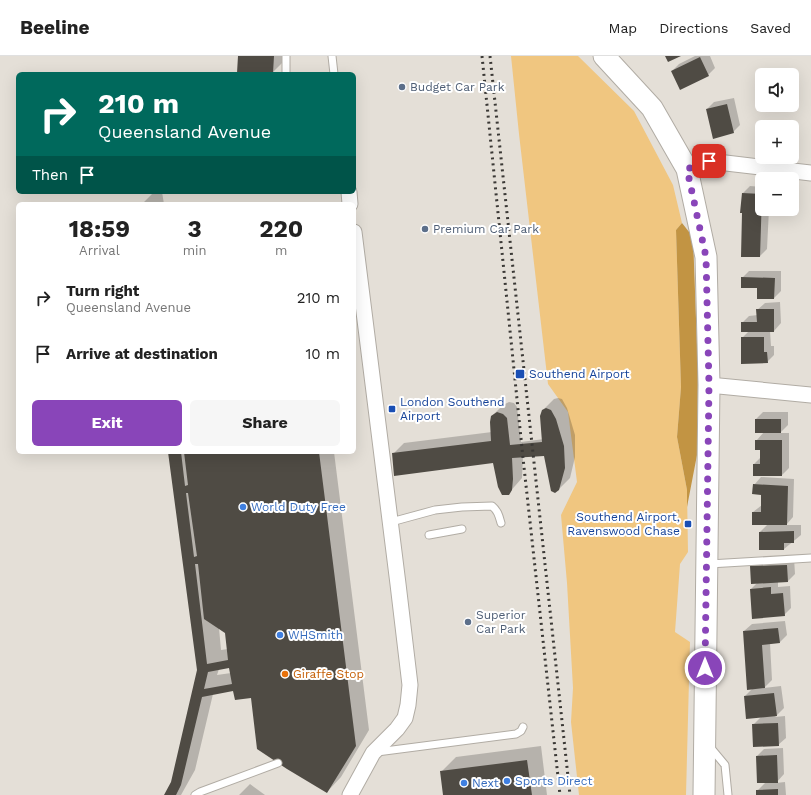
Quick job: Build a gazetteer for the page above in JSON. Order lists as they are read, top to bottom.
{
  "places": {
    "other": [
      "Budget Car Park",
      "Premium Car Park",
      "World Duty Free",
      "Superior Car Park",
      "WHSmith",
      "Giraffe Stop",
      "Sports Direct",
      "Next"
    ],
    "transit": ["Southend Airport", "London Southend Airport", "Southend Airport, Ravenswood Chase"]
  },
  "page": {
    "header": "Beeline",
    "nav": ["Map", "Directions", "Saved"],
    "map_buttons": ["+", "−"],
    "turn": ["210 m", "Queensland Avenue"],
    "then": "Then",
    "eta": [
      "18:59",
      "Arrival",
      "3",
      "min",
      "220",
      "m"
    ],
    "list": [
      {
        "name": "Turn right",
        "note": "Queensland Avenue",
        "value": "210 m"
      },
      {
        "name": "Arrive at destination",
        "value": "10 m"
      }
    ],
    "buttons": ["Exit", "Share"]
  }
}
